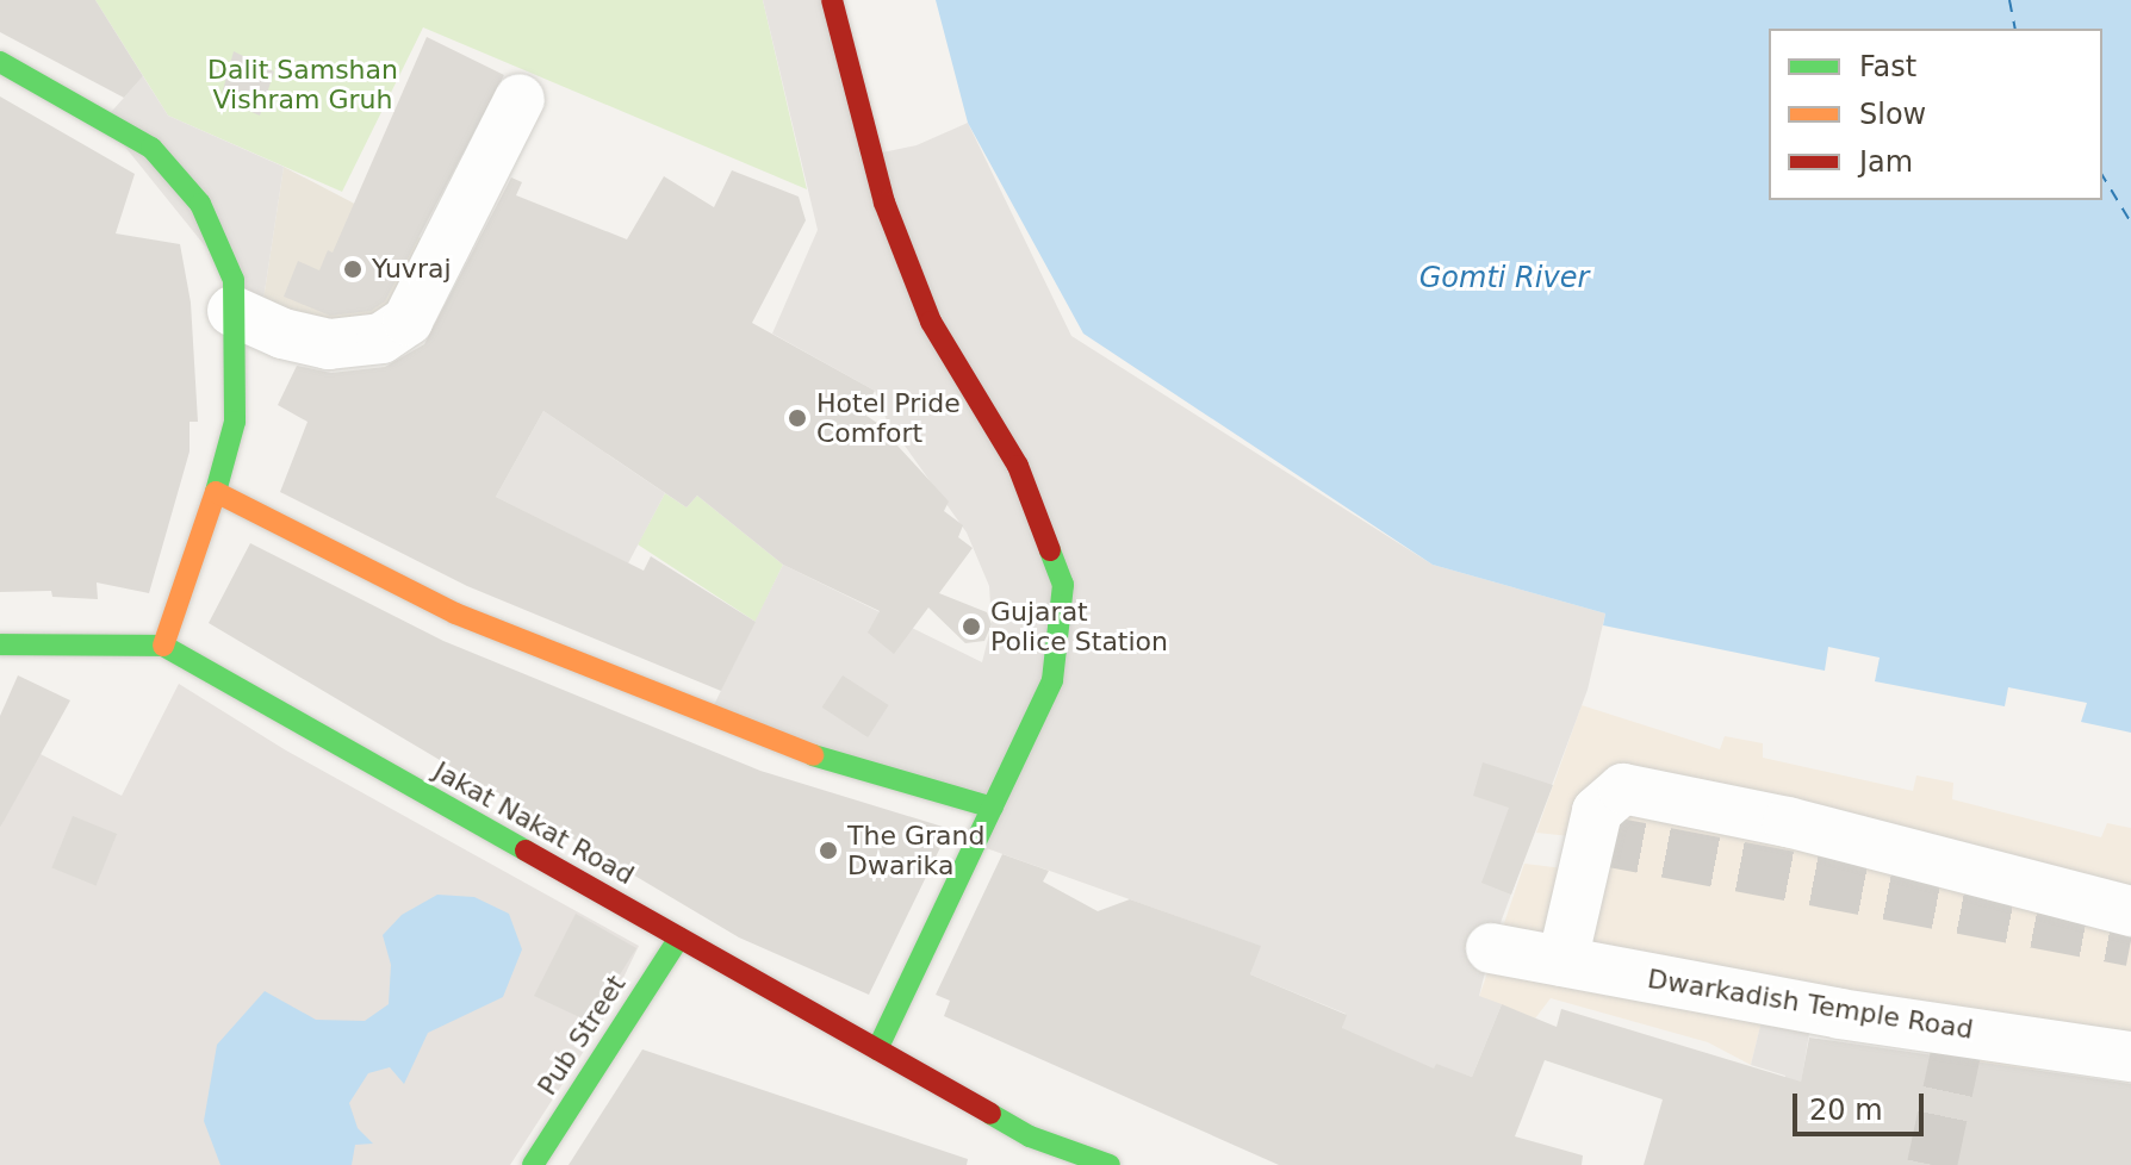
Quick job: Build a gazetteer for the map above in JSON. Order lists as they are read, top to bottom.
{
  "streets": {
    "main road": ["Jakat Nakat Road", "Pub Street"],
    "street": ["Dwarkadish Temple Road"]
  },
  "crossings": [
    ["Jakat Nakat Road", "Pub Street"]
  ],
  "water": ["Gomti River"],
  "parks": ["Dalit Samshan Vishram Gruh"],
  "places": [
    "Yuvraj",
    "Hotel Pride Comfort",
    "Gujarat Police Station",
    "The Grand Dwarika"
  ],
  "legend": ["Fast", "Slow", "Jam"],
  "scale_bar": "20 m"
}
